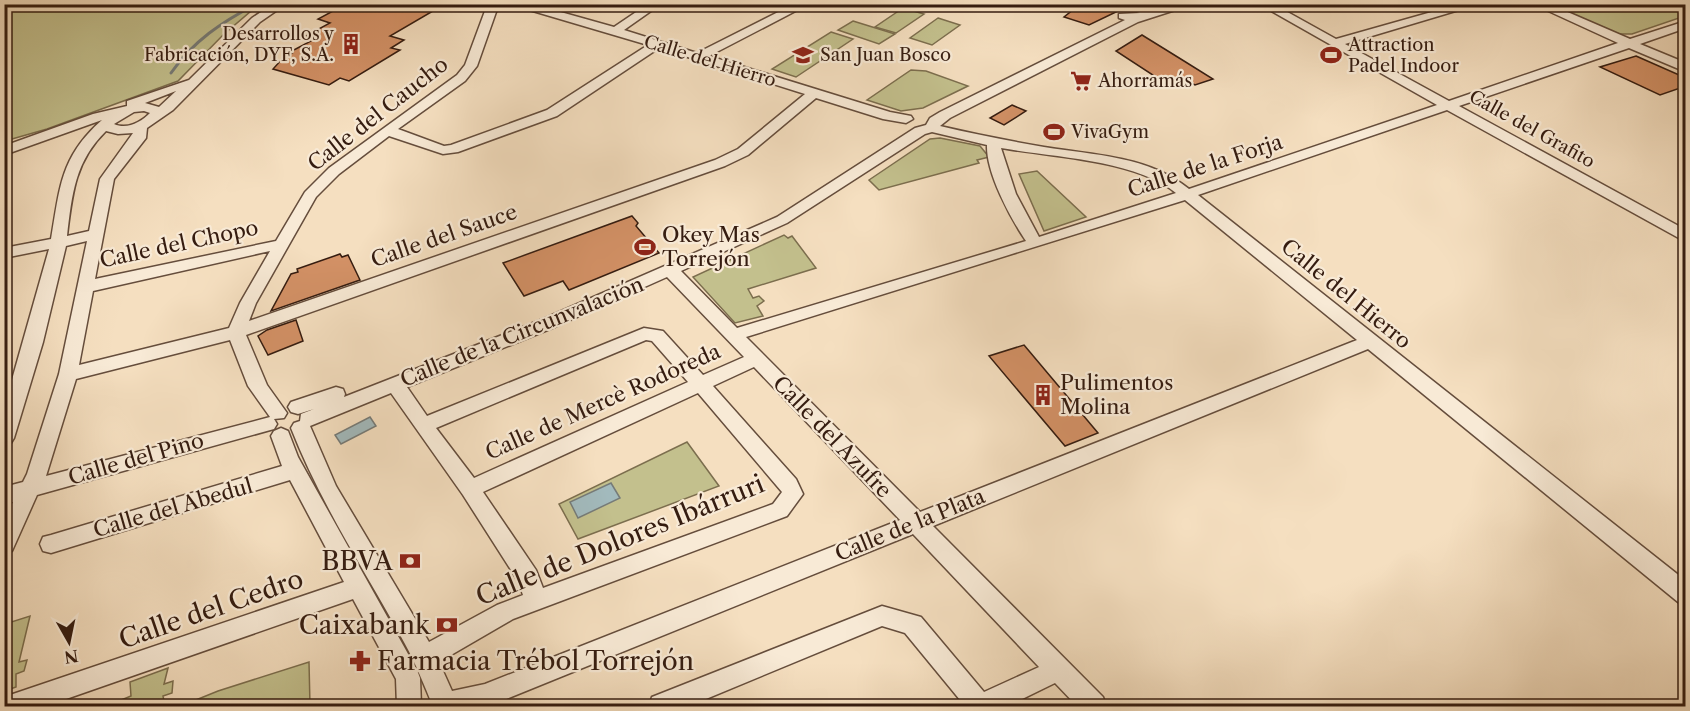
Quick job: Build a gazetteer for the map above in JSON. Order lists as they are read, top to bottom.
{
  "streets": {
    "street": [
      "Calle del Hierro",
      "Calle del Caucho",
      "Calle del Grafito",
      "Calle de la Forja",
      "Calle del Sauce",
      "Calle del Chopo",
      "Calle de la Circunvalación",
      "Calle de Mercè Rodoreda",
      "Calle del Azufre",
      "Calle del Pino",
      "Calle del Abedul",
      "Calle de la Plata",
      "Calle de Dolores Ibárruri",
      "Calle del Cedro"
    ]
  },
  "crossings": [
    ["Calle del Hierro", "Calle de la Forja"],
    ["Calle del Hierro", "Calle del Sauce"],
    ["Calle del Hierro", "Calle de la Circunvalación"],
    ["Calle del Hierro", "Calle de la Plata"],
    ["Calle del Caucho", "Calle del Sauce"],
    ["Calle del Caucho", "Calle del Chopo"],
    ["Calle del Grafito", "Calle de la Forja"],
    ["Calle de la Forja", "Calle del Azufre"],
    ["Calle de la Circunvalación", "Calle del Azufre"],
    ["Calle de la Circunvalación", "Calle del Pino"],
    ["Calle de Mercè Rodoreda", "Calle del Azufre"],
    ["Calle de Mercè Rodoreda", "Calle de Dolores Ibárruri"],
    ["Calle del Azufre", "Calle de la Plata"]
  ],
  "places": {
    "building": ["Desarrollos y Fabricación, DYF, S.A.", "Pulimentos Molina"],
    "school or university": ["San Juan Bosco"],
    "sports": ["Attraction Padel Indoor", "VivaGym", "Okey Mas Torrejón"],
    "supermarket": ["Ahorramás"],
    "bank": ["BBVA", "Caixabank"],
    "pharmacy": ["Farmacia Trébol Torrejón"]
  },
  "north": "bottom"
}
